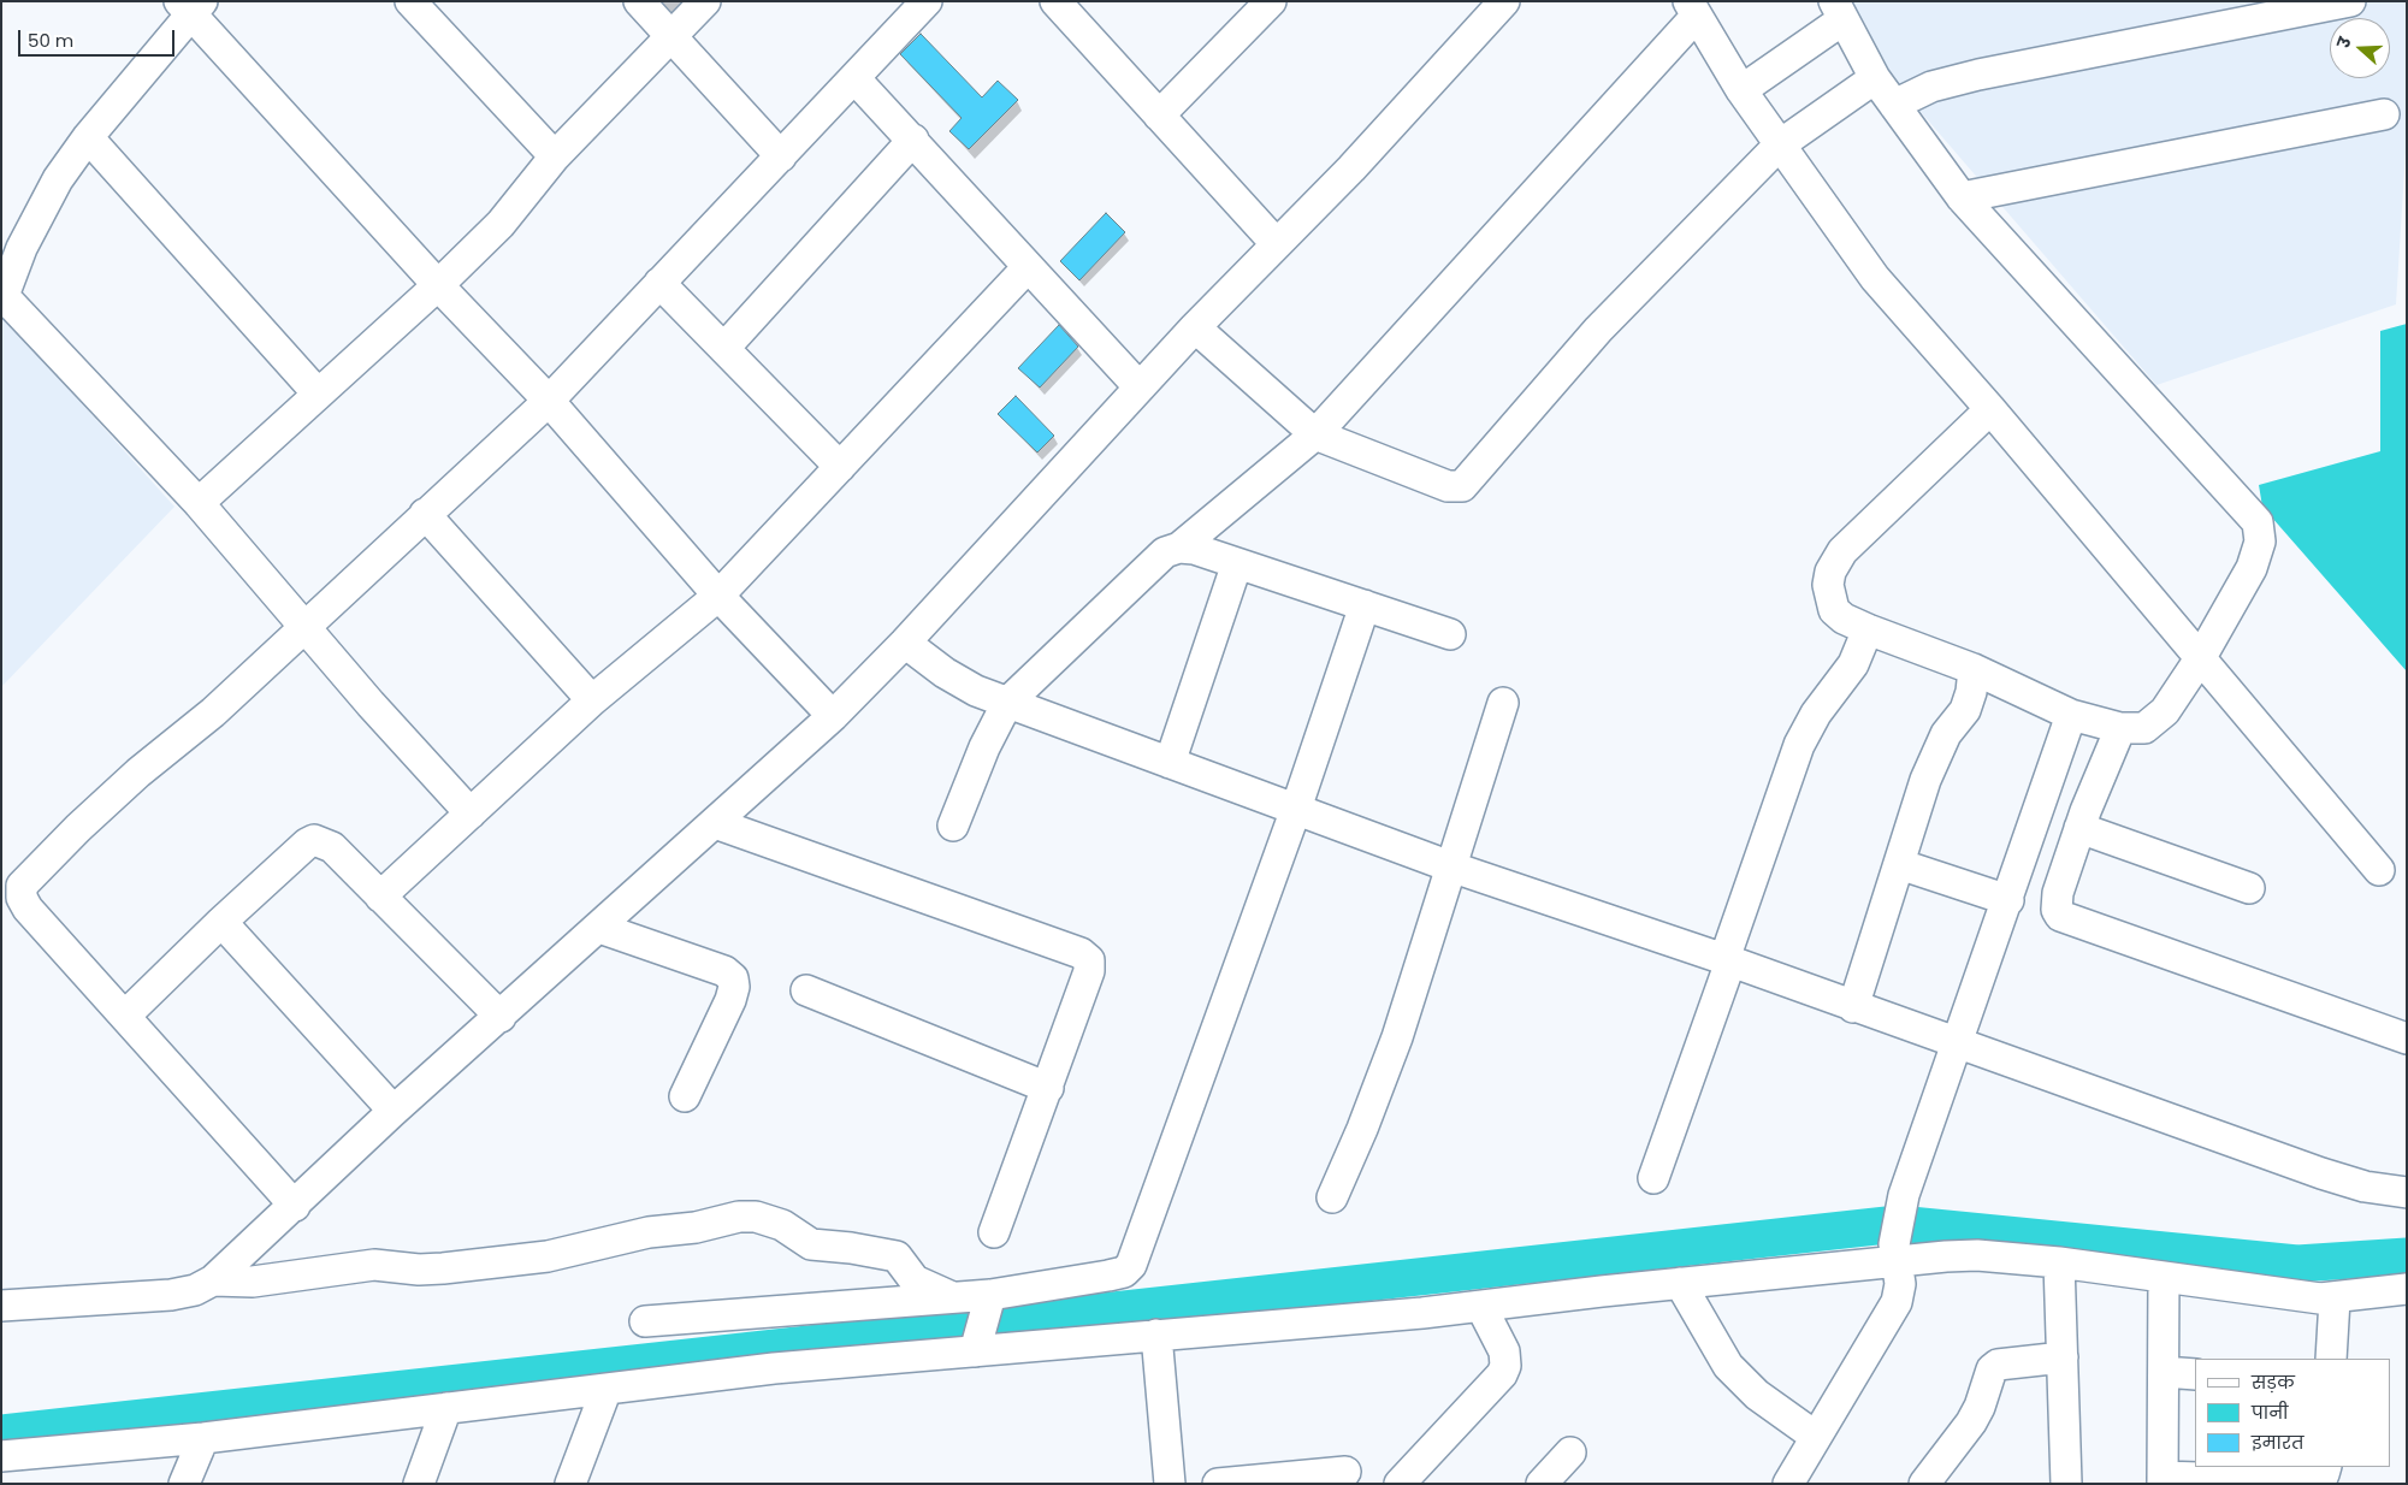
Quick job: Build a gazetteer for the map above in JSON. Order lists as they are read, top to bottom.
{
  "legend": ["सड़क", "पानी", "इमारत"],
  "scale_bar": "50 m",
  "north": "left"
}
